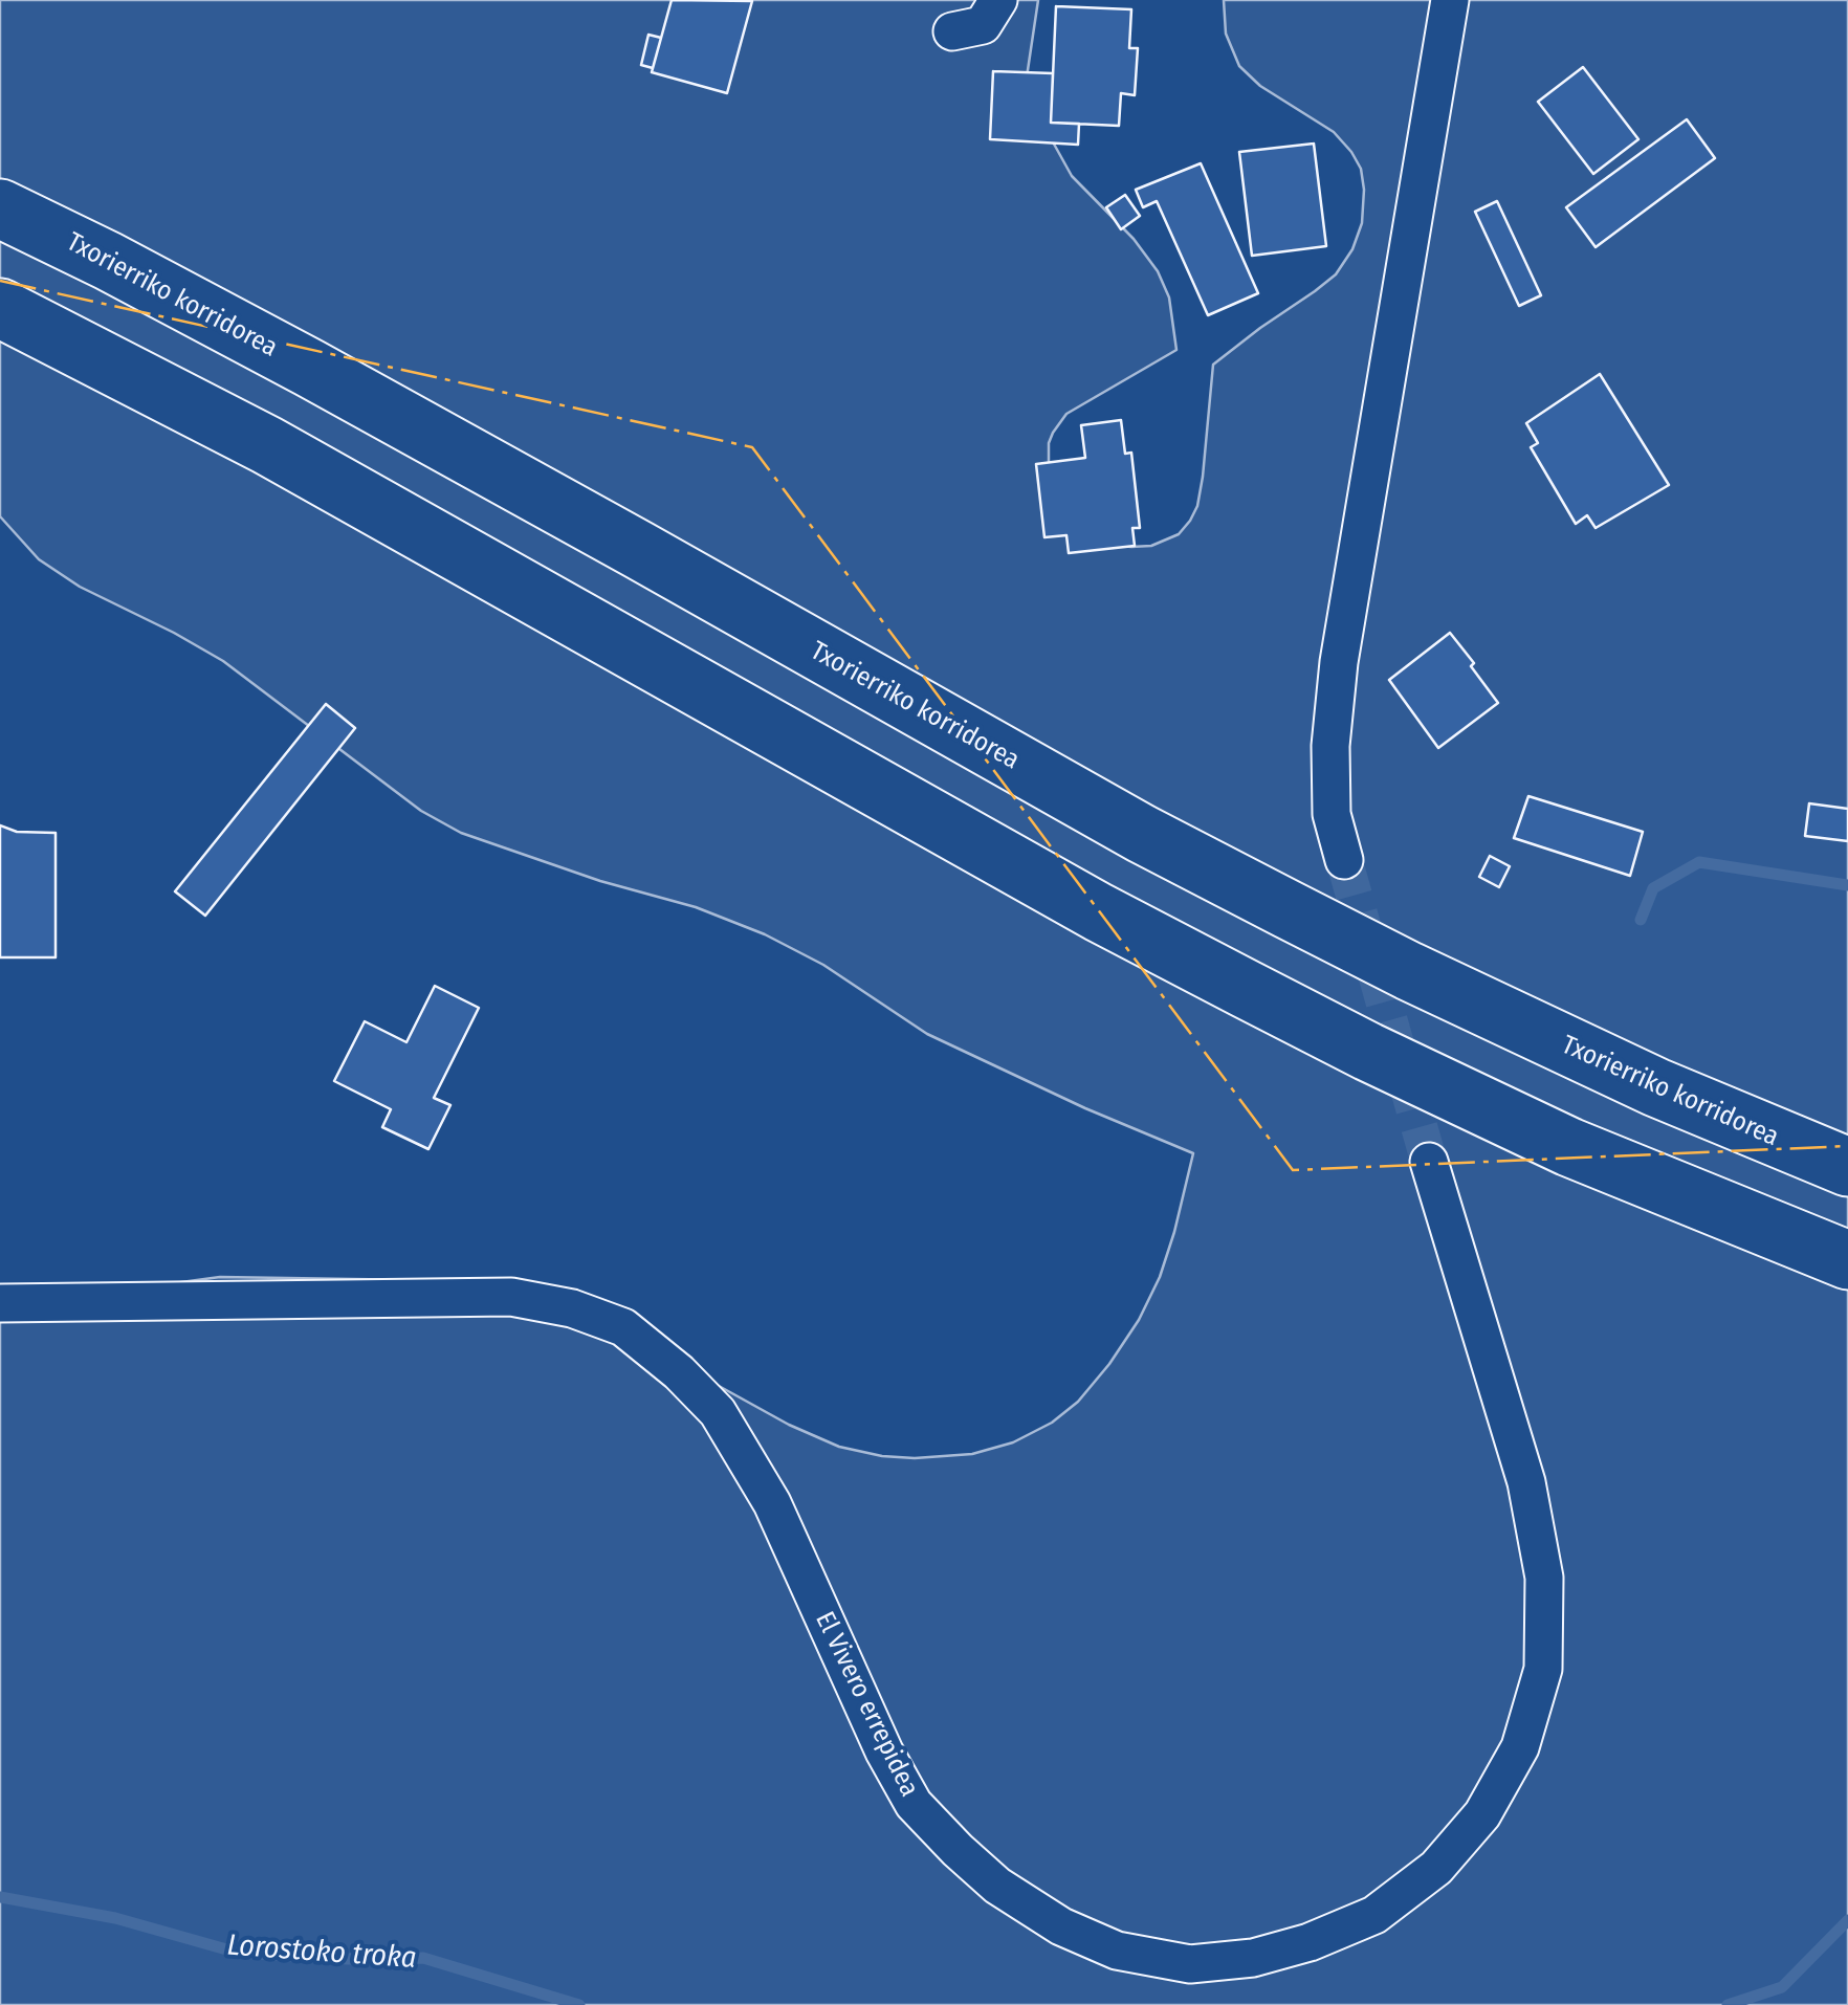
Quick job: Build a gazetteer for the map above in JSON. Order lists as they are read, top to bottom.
{
  "streets": {
    "highway": ["Txorierriko korridorea"],
    "street": ["El Vivero errepidea"]
  },
  "water": ["Lorostoko troka"]
}
